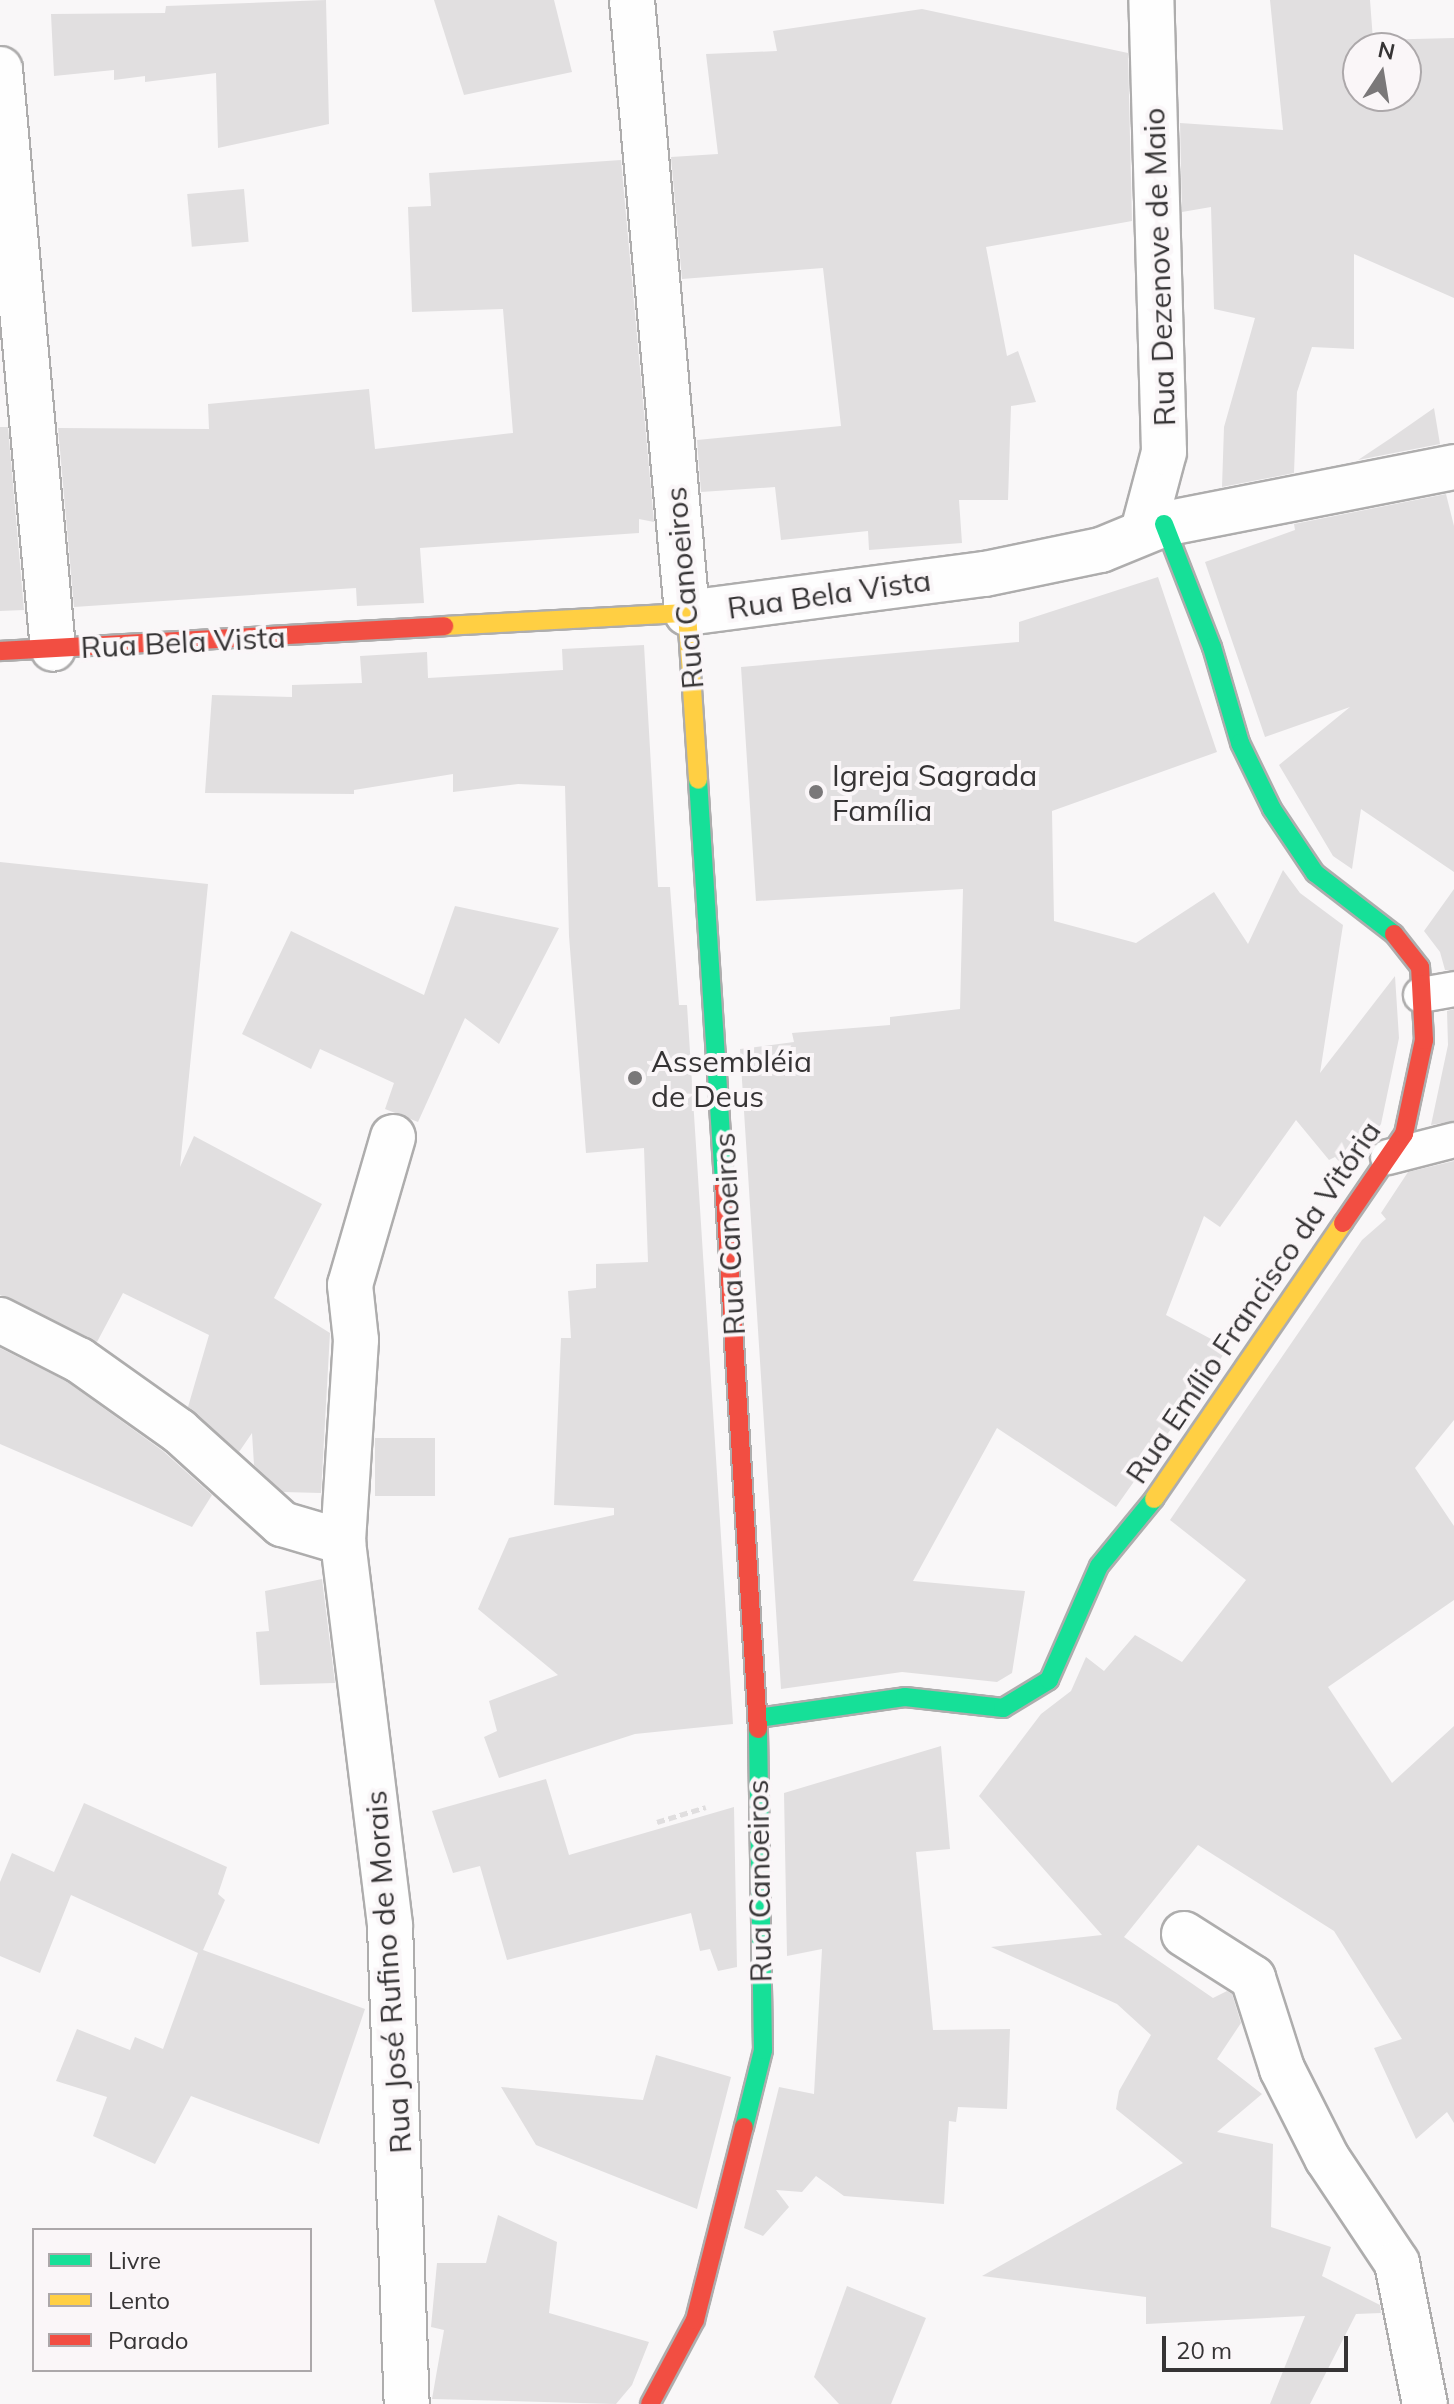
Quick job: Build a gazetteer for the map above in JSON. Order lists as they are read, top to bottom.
{
  "streets": {
    "street": [
      "Rua Dezenove de Maio",
      "Rua Canoeiros",
      "Rua Bela Vista",
      "Rua Emílio Francisco da Vitória",
      "Rua José Rufino de Morais"
    ]
  },
  "crossings": [
    ["Rua Dezenove de Maio", "Rua Bela Vista"],
    ["Rua Dezenove de Maio", "Rua Emílio Francisco da Vitória"],
    ["Rua Canoeiros", "Rua Bela Vista"],
    ["Rua Canoeiros", "Rua Emílio Francisco da Vitória"],
    ["Rua Bela Vista", "Rua Emílio Francisco da Vitória"]
  ],
  "places": ["Igreja Sagrada Família", "Assembléia de Deus"],
  "legend": ["Livre", "Lento", "Parado"],
  "scale_bar": "20 m",
  "north": "top"
}
